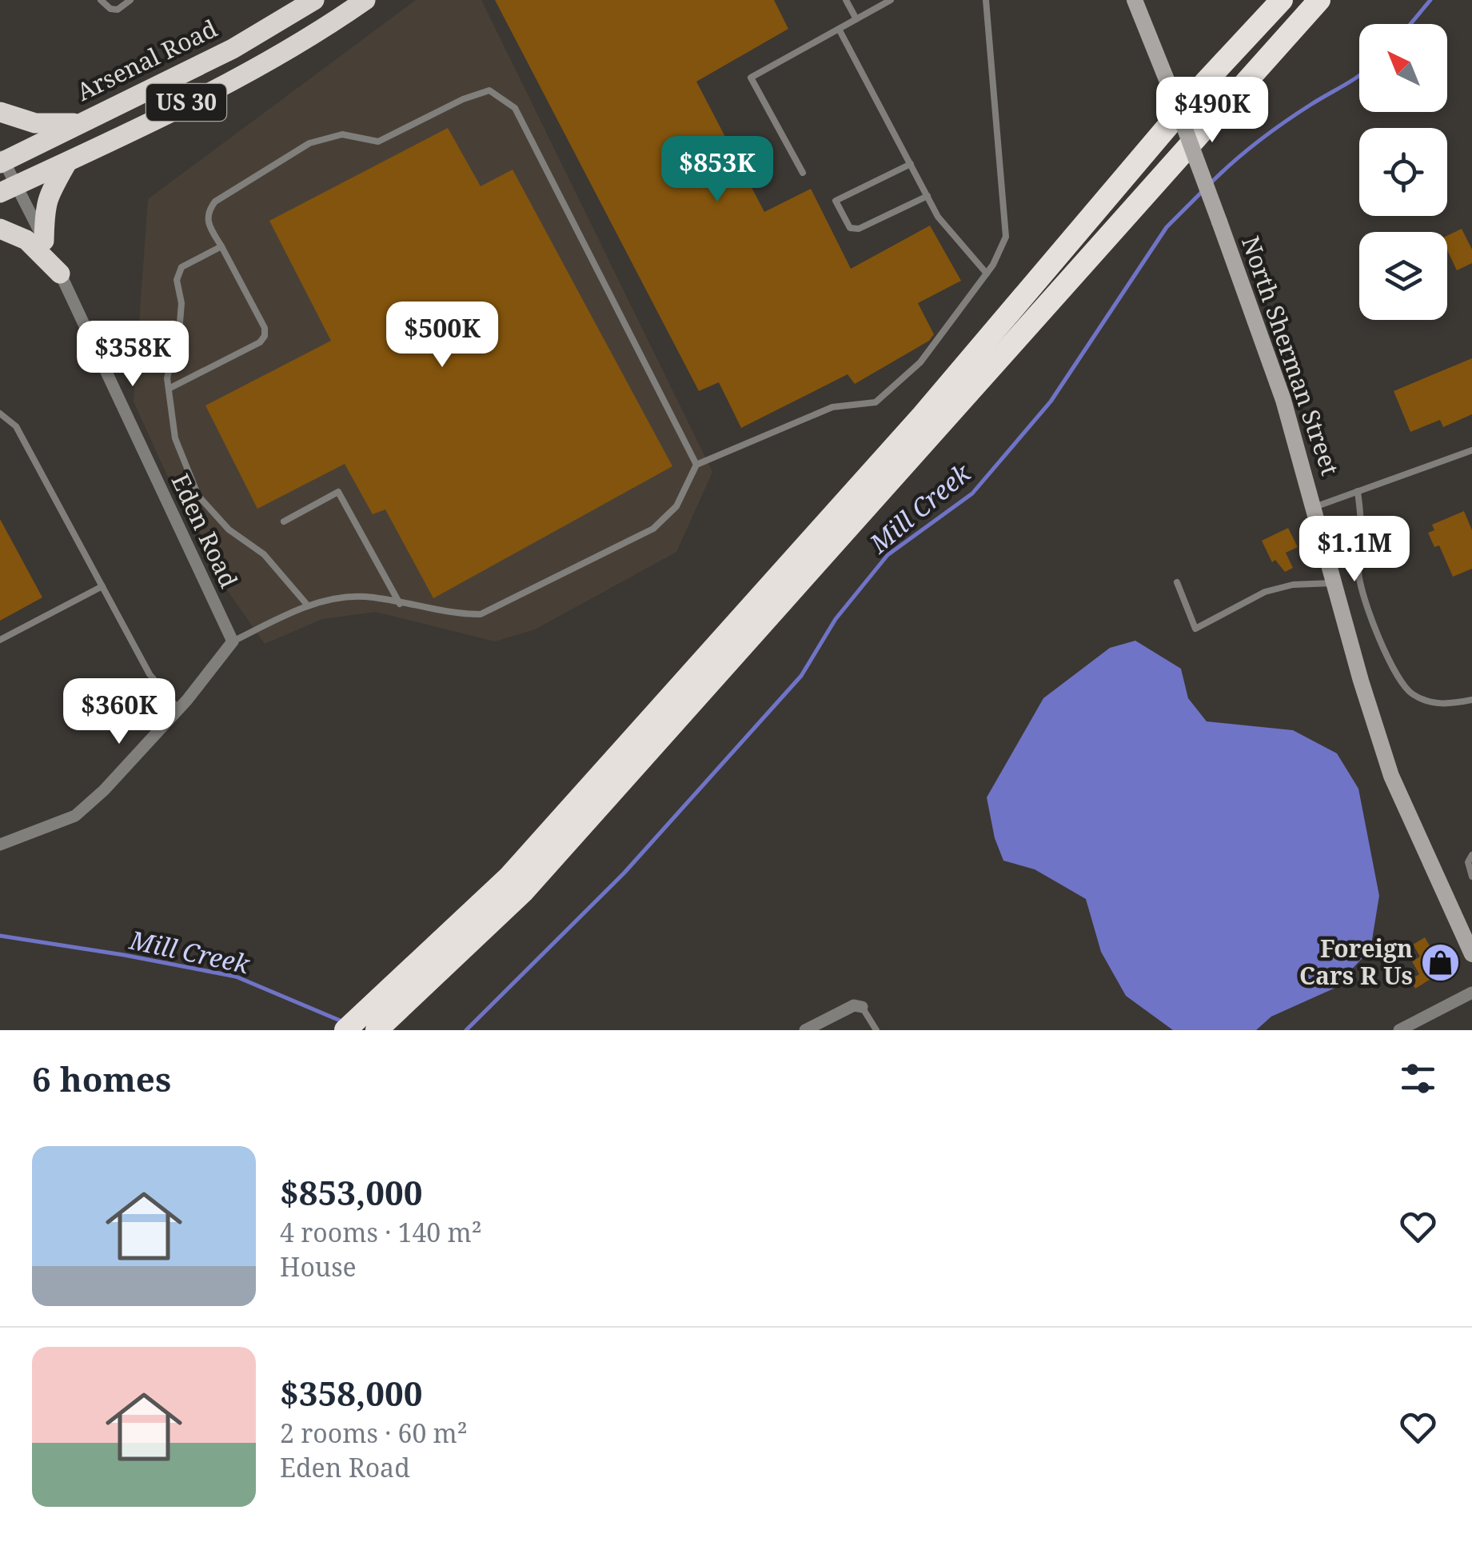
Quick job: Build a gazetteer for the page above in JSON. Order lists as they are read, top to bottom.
{
  "streets": {
    "highway": ["Arsenal Road", "US 30"],
    "main road": ["North Sherman Street"],
    "street": ["Eden Road"]
  },
  "crossings": [
    ["Arsenal Road", "Eden Road"],
    ["US 30", "Eden Road"]
  ],
  "water": ["Mill Creek"],
  "places": {
    "shop": ["Foreign Cars R Us"]
  },
  "north": "top left",
  "page": {
    "price": [
      "$490K",
      "$853K",
      "$500K",
      "$358K",
      "$1.1M",
      "$360K"
    ],
    "heading": "6 homes",
    "list": [
      {
        "name": "$853,000",
        "note": "4 rooms · 140 m² · House"
      },
      {
        "name": "$358,000",
        "note": "2 rooms · 60 m² · Eden Road"
      }
    ]
  }
}
